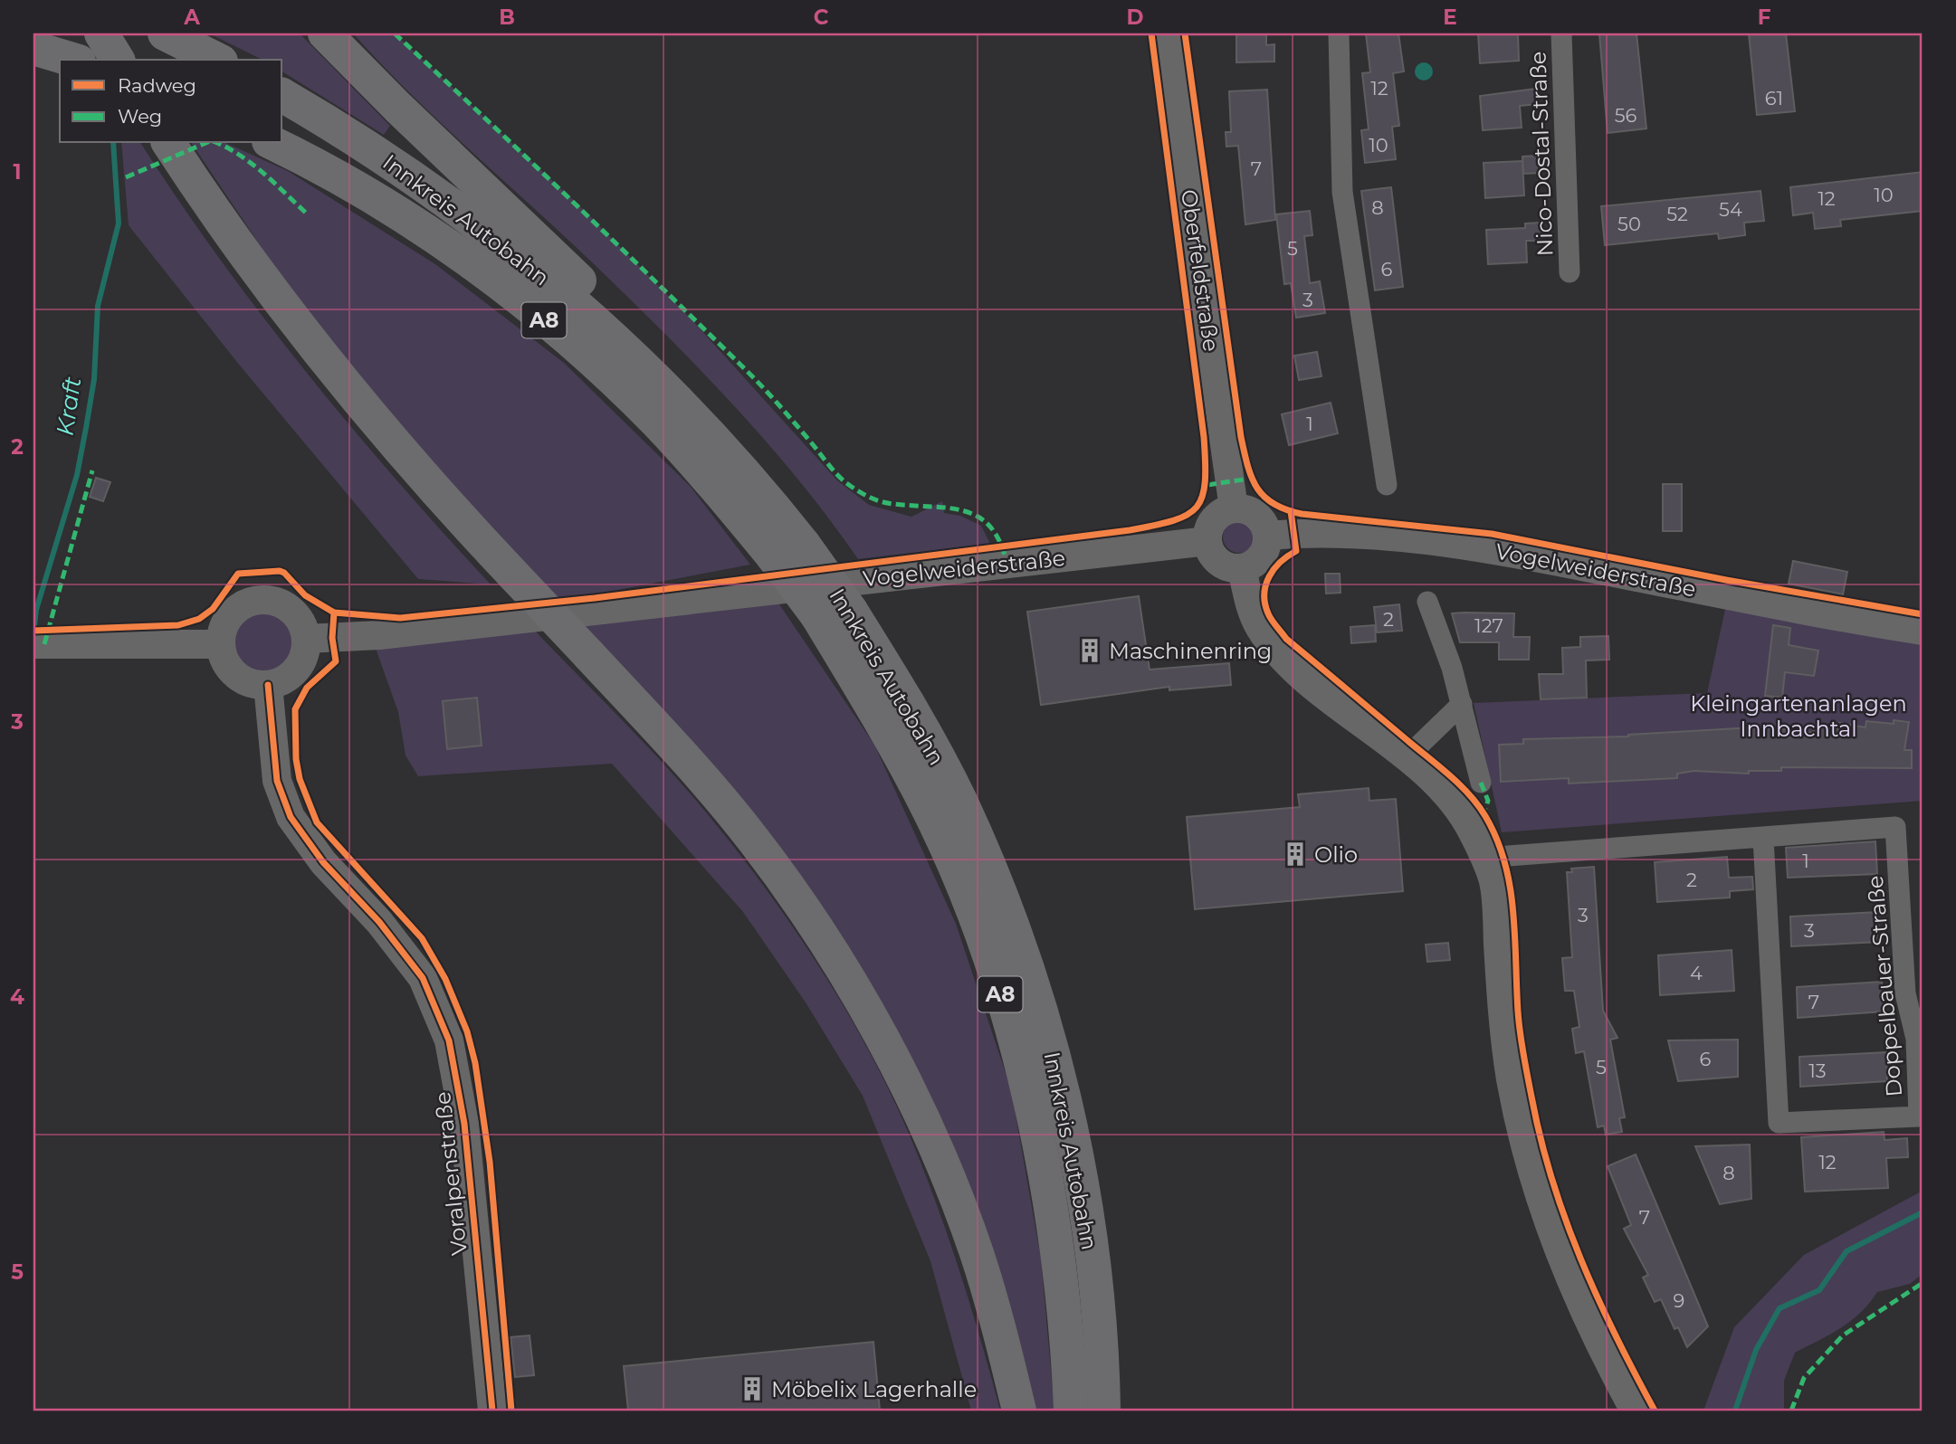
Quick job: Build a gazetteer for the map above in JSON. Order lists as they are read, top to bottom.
{
  "streets": {
    "highway": ["Innkreis Autobahn", "A8"],
    "main road": ["Oberfeldstraße", "Vogelweiderstraße", "Voralpenstraße"],
    "street": ["Nico-Dostal-Straße", "Doppelbauer-Straße"]
  },
  "crossings": [
    ["Oberfeldstraße", "Vogelweiderstraße"],
    ["Vogelweiderstraße", "Voralpenstraße"]
  ],
  "water": ["Kraft"],
  "parks": ["Kleingartenanlagen Innbachtal"],
  "places": {
    "building": ["Maschinenring", "Olio", "Möbelix Lagerhalle"]
  },
  "house_numbers": [
    "12",
    "61",
    "56",
    "10",
    "7",
    "10",
    "12",
    "8",
    "54",
    "52",
    "50",
    "5",
    "6",
    "3",
    "1",
    "2",
    "127",
    "1",
    "2",
    "3",
    "3",
    "4",
    "7",
    "6",
    "5",
    "13",
    "12",
    "8",
    "7",
    "9"
  ],
  "legend": ["Radweg", "Weg"],
  "grid": {
    "columns": [
      "A",
      "B",
      "C",
      "D",
      "E",
      "F"
    ],
    "rows": [
      "1",
      "2",
      "3",
      "4",
      "5"
    ]
  }
}
